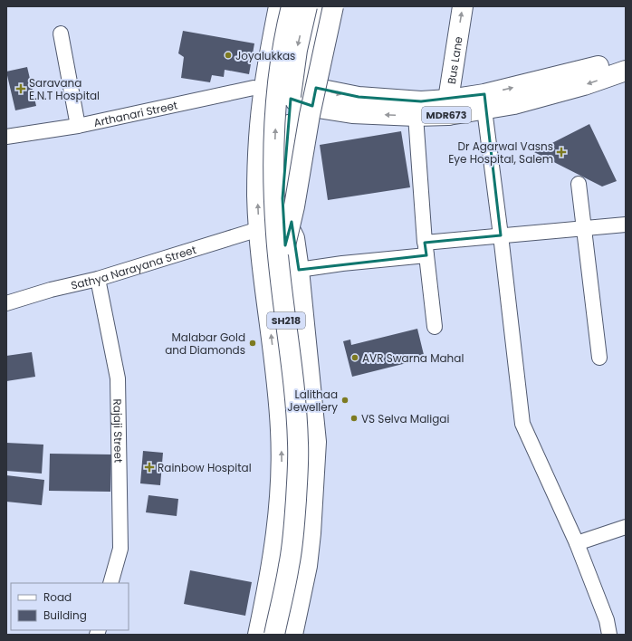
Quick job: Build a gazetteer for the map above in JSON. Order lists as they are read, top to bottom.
{
  "streets": {
    "main road": ["Bus Lane", "MDR673", "SH218"],
    "street": ["Arthanari Street", "Sathya Narayana Street", "Rajaji Street"]
  },
  "crossings": [
    ["Bus Lane", "MDR673"],
    ["Arthanari Street", "MDR673"],
    ["Sathya Narayana Street", "Rajaji Street"]
  ],
  "places": {
    "other": [
      "Joyalukkas",
      "Malabar Gold and Diamonds",
      "AVR Swarna Mahal",
      "Lalithaa Jewellery",
      "VS Selva Maligai"
    ],
    "health": ["Saravana E.N.T Hospital", "Dr Agarwal Vasns Eye Hospital, Salem", "Rainbow Hospital"]
  },
  "legend": ["Road", "Building"]
}
